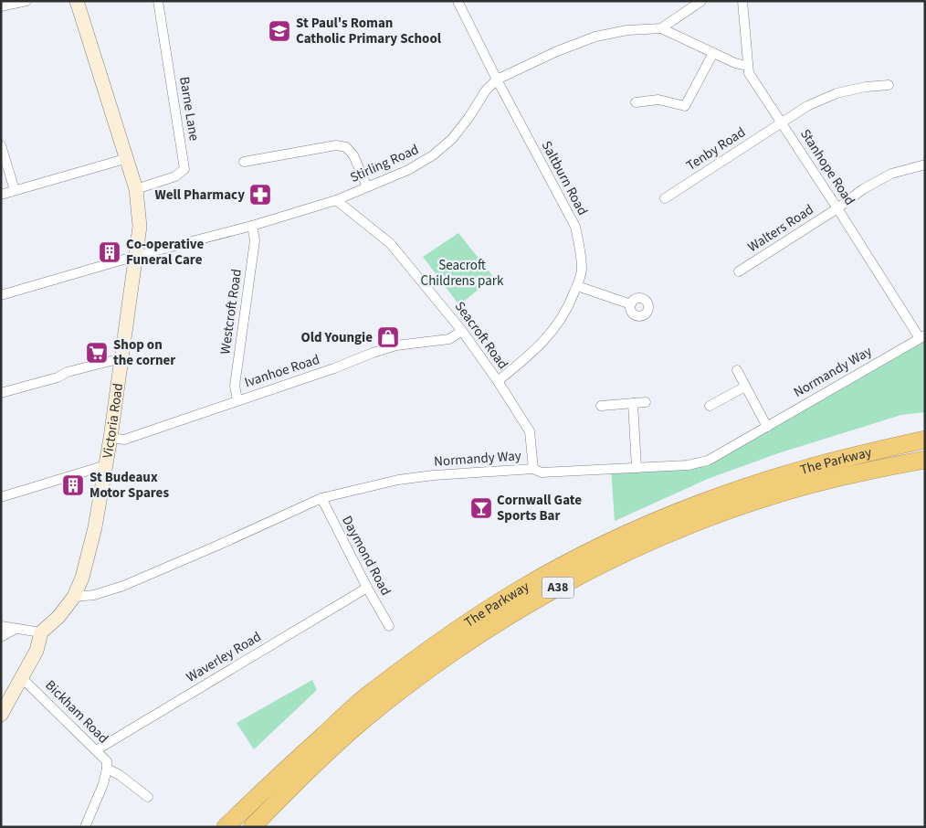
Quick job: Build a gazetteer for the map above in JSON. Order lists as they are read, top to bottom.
{
  "streets": {
    "highway": ["The Parkway", "A38"],
    "street": [
      "Barne Lane",
      "Tenby Road",
      "Stirling Road",
      "Stanhope Road",
      "Saltburn Road",
      "Walters Road",
      "Westcroft Road",
      "Seacroft Road",
      "Ivanhoe Road",
      "Normandy Way",
      "Victoria Road",
      "Daymond Road",
      "Waverley Road",
      "Bickham Road"
    ]
  },
  "crossings": [
    ["Barne Lane", "Victoria Road"],
    ["Tenby Road", "Stanhope Road"],
    ["Stirling Road", "Stanhope Road"],
    ["Stirling Road", "Saltburn Road"],
    ["Stirling Road", "Westcroft Road"],
    ["Stirling Road", "Seacroft Road"],
    ["Stirling Road", "Victoria Road"],
    ["Stanhope Road", "Walters Road"],
    ["Stanhope Road", "Normandy Way"],
    ["Saltburn Road", "Seacroft Road"],
    ["Westcroft Road", "Ivanhoe Road"],
    ["Seacroft Road", "Ivanhoe Road"],
    ["Seacroft Road", "Normandy Way"],
    ["Ivanhoe Road", "Victoria Road"],
    ["Normandy Way", "Victoria Road"],
    ["Normandy Way", "Daymond Road"],
    ["Victoria Road", "Bickham Road"],
    ["Daymond Road", "Waverley Road"],
    ["Waverley Road", "Bickham Road"]
  ],
  "parks": ["Seacroft Childrens park"],
  "places": {
    "school or university": ["St Paul's Roman Catholic Primary School"],
    "pharmacy": ["Well Pharmacy"],
    "building": ["Co-operative Funeral Care", "St Budeaux Motor Spares"],
    "shop": ["Old Youngie"],
    "supermarket": ["Shop on the corner"],
    "bar": ["Cornwall Gate Sports Bar"]
  }
}
